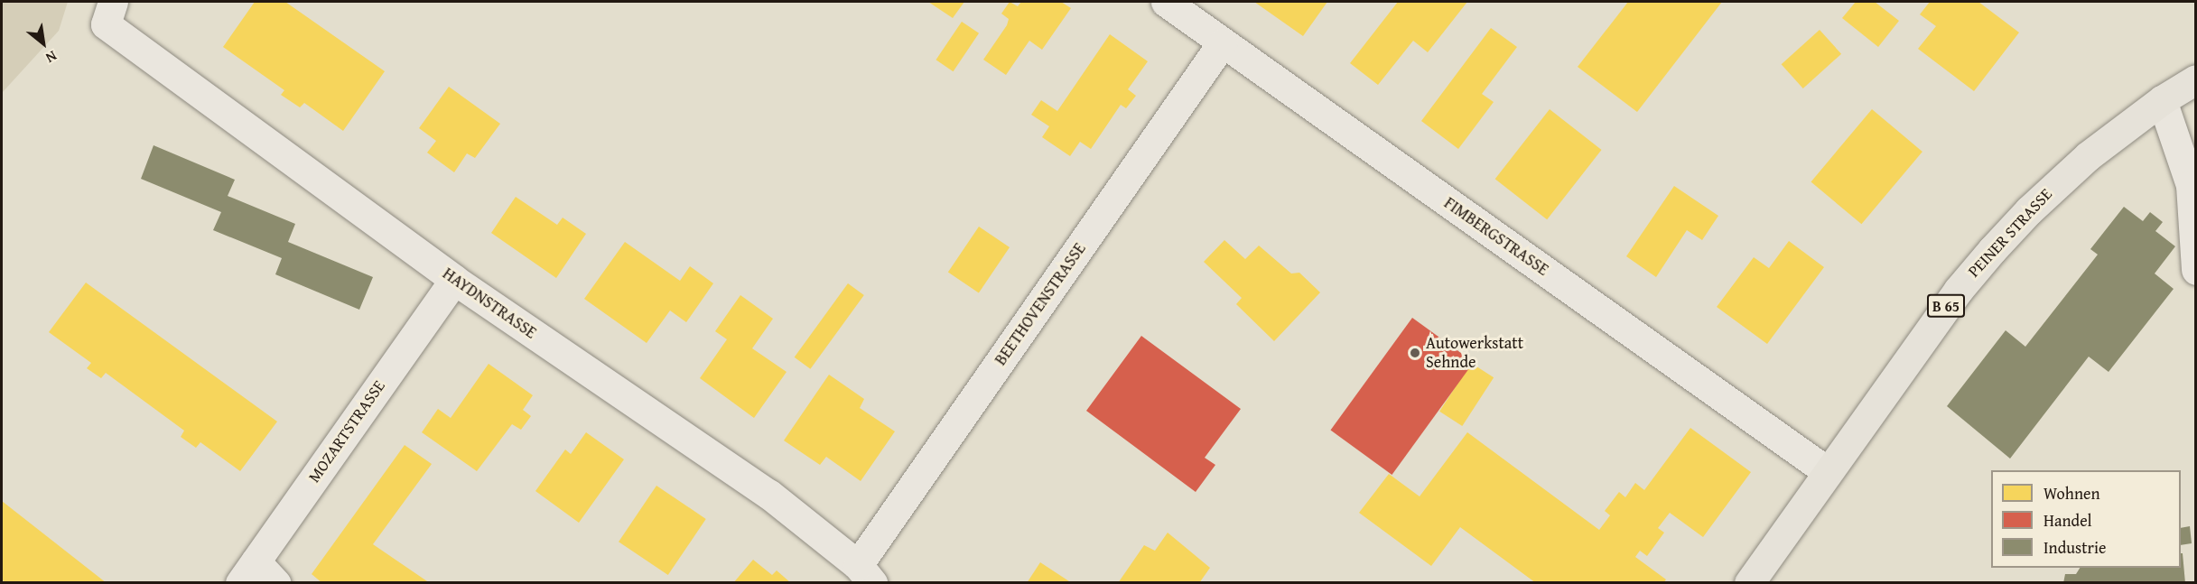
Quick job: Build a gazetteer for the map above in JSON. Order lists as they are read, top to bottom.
{
  "streets": {
    "main road": ["PEINER STRASSE", "B 65"],
    "street": [
      "FIMBERGSTRASSE",
      "HAYDNSTRASSE",
      "BEETHOVENSTRASSE",
      "MOZARTSTRASSE"
    ]
  },
  "crossings": [
    ["PEINER STRASSE", "FIMBERGSTRASSE"],
    ["FIMBERGSTRASSE", "BEETHOVENSTRASSE"],
    ["HAYDNSTRASSE", "BEETHOVENSTRASSE"],
    ["HAYDNSTRASSE", "MOZARTSTRASSE"]
  ],
  "places": ["Autowerkstatt Sehnde"],
  "legend": ["Wohnen", "Handel", "Industrie"],
  "north": "bottom right"
}
